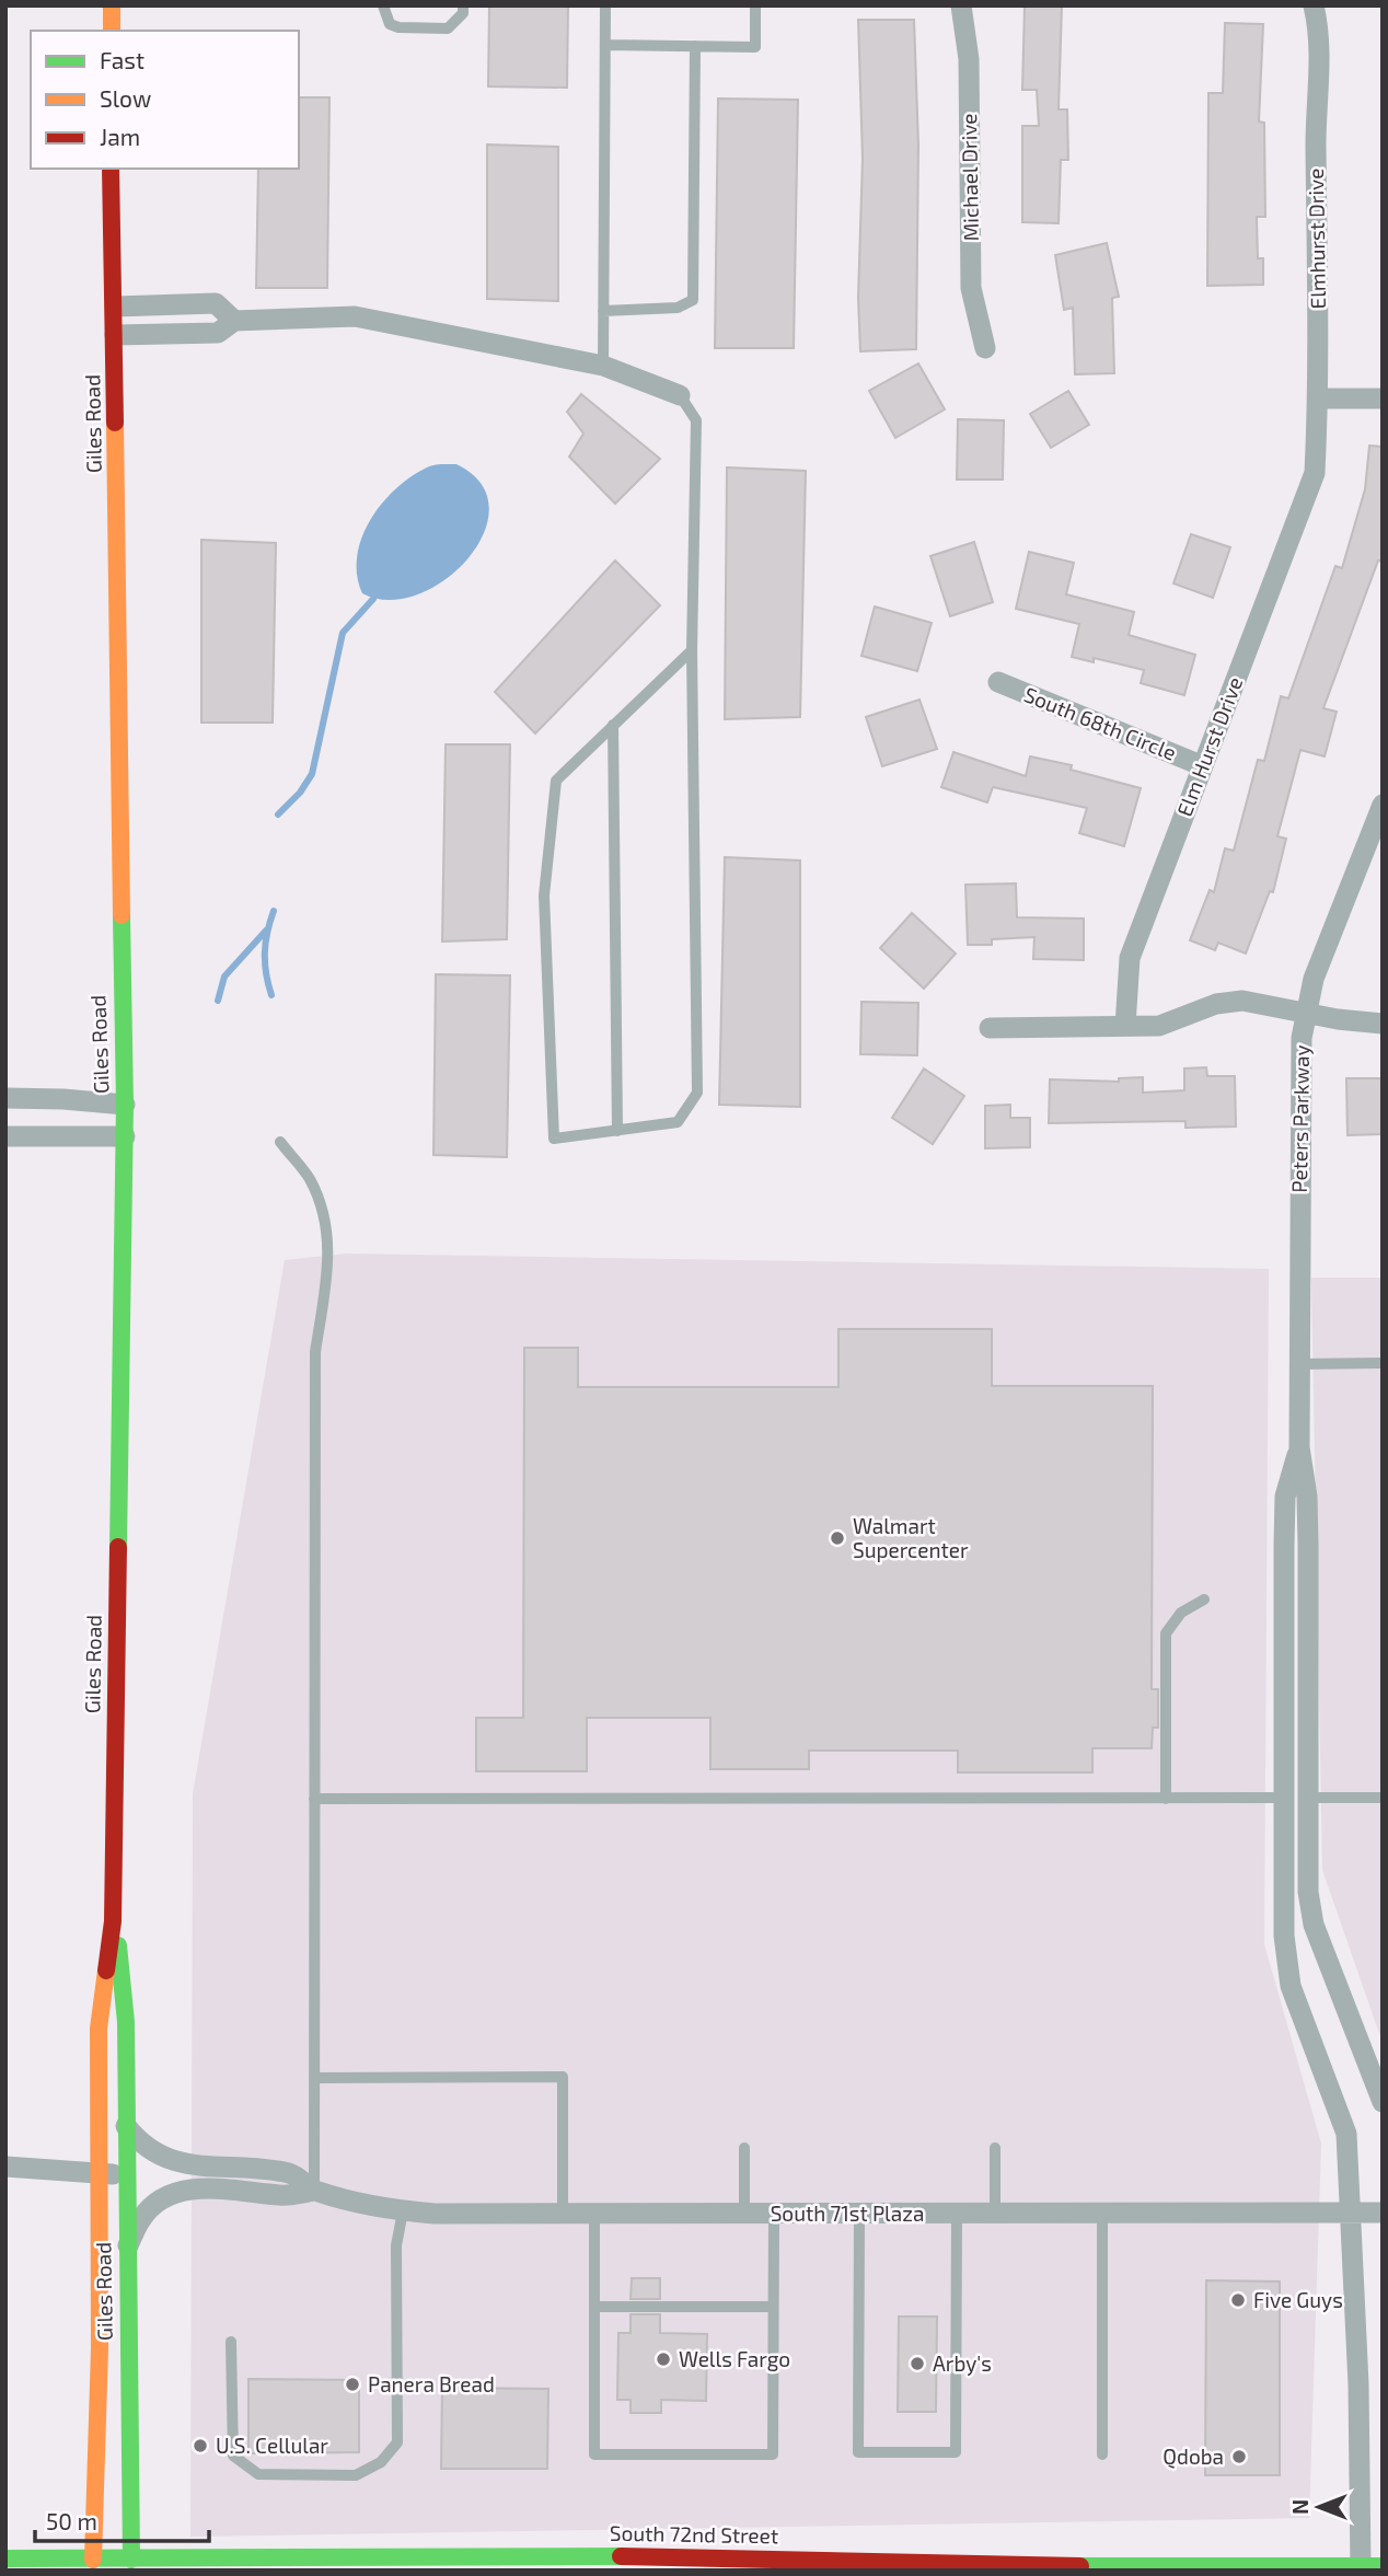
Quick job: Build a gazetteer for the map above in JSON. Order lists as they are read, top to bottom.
{
  "streets": {
    "street": [
      "Michael Drive",
      "Elmhurst Drive",
      "Giles Road",
      "South 68th Circle",
      "Elm Hurst Drive",
      "Peters Parkway",
      "South 71st Plaza",
      "South 72nd Street"
    ]
  },
  "crossings": [
    ["Elmhurst Drive", "Elm Hurst Drive"],
    ["Giles Road", "South 71st Plaza"],
    ["Giles Road", "South 72nd Street"],
    ["South 68th Circle", "Elm Hurst Drive"]
  ],
  "places": [
    "Walmart Supercenter",
    "Five Guys",
    "Wells Fargo",
    "Arby's",
    "Panera Bread",
    "U.S. Cellular",
    "Qdoba"
  ],
  "legend": ["Fast", "Slow", "Jam"],
  "scale_bar": "50 m",
  "north": "left"
}
